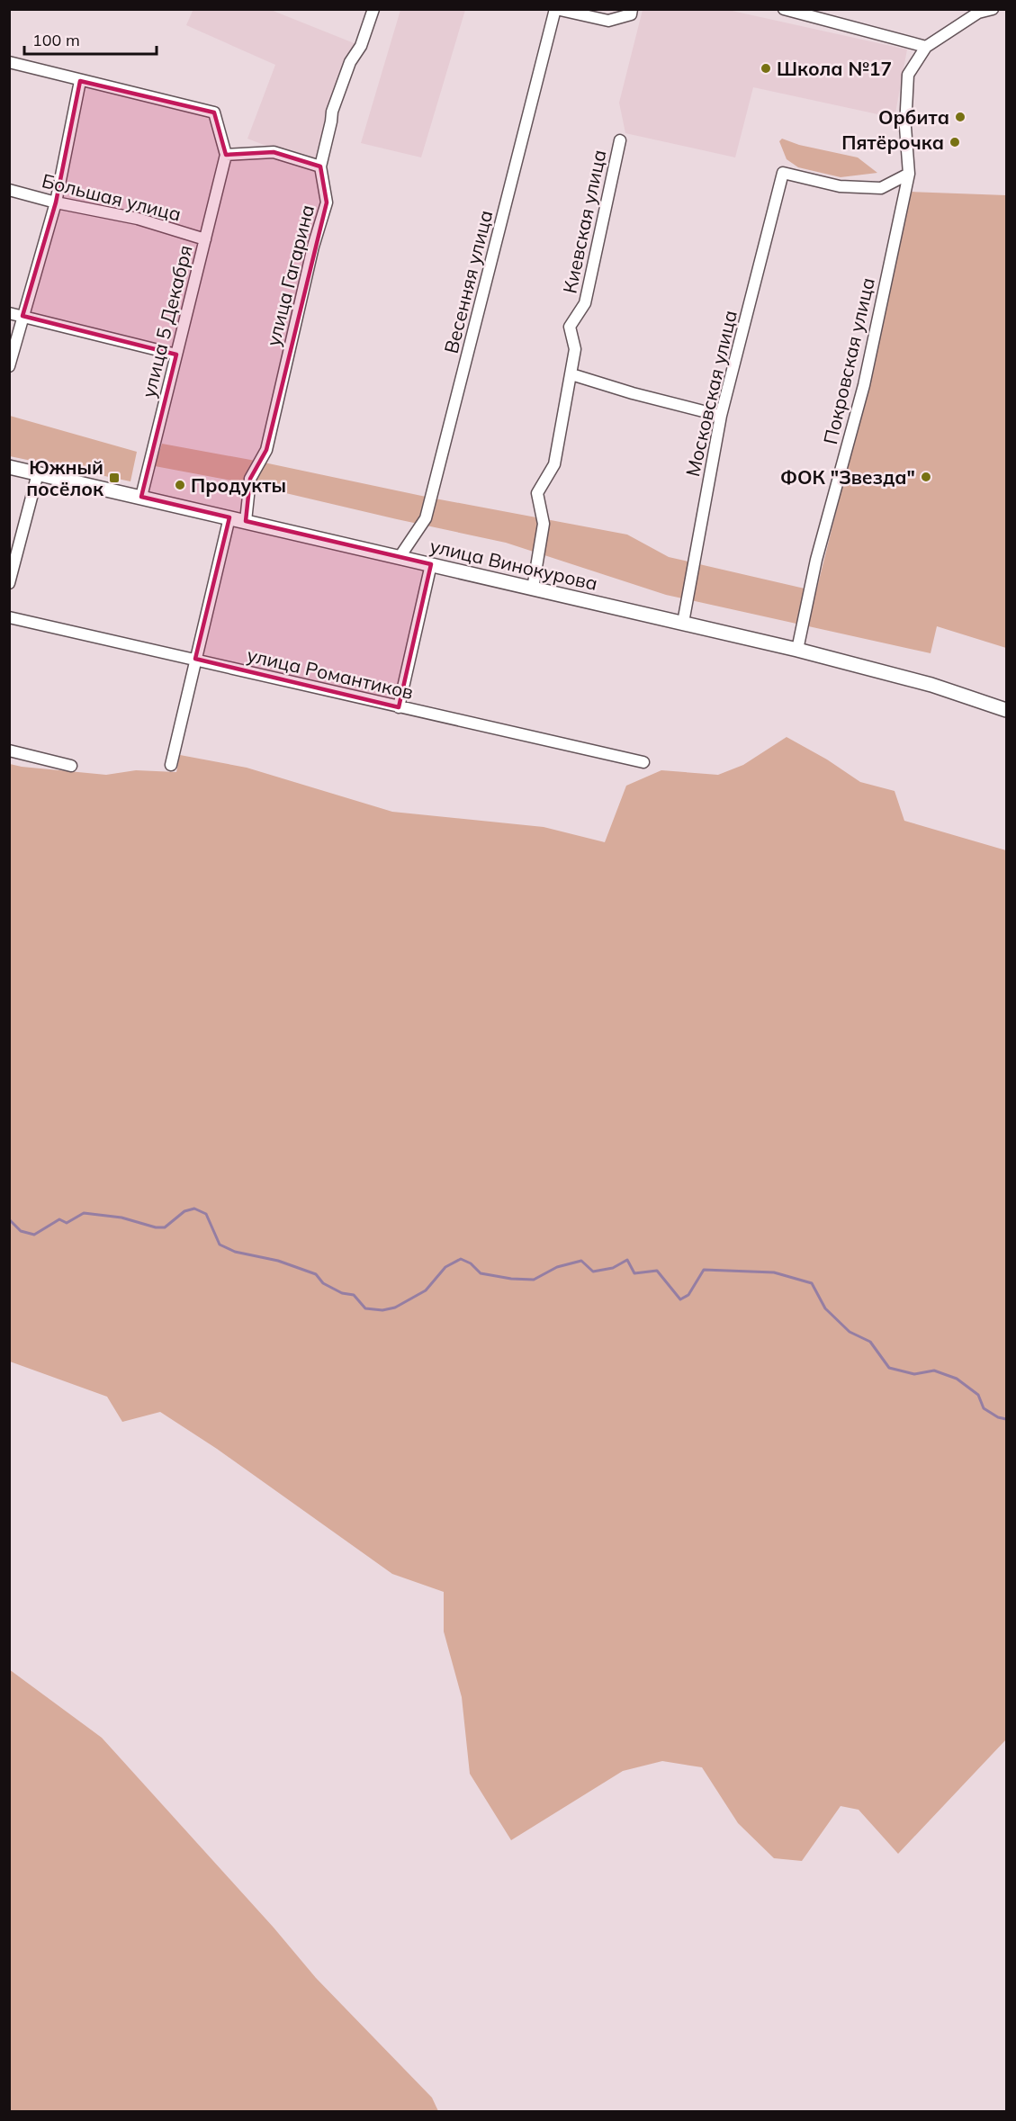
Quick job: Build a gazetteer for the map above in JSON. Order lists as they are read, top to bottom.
{
  "streets": {
    "main road": ["улица Винокурова"],
    "street": [
      "Большая улица",
      "Киевская улица",
      "улица Гагарина",
      "Весенняя улица",
      "улица 5 Декабря",
      "Покровская улица",
      "Московская улица",
      "улица Романтиков"
    ]
  },
  "crossings": [
    ["Большая улица", "улица 5 Декабря"],
    ["Киевская улица", "улица Винокурова"],
    ["улица Гагарина", "улица Винокурова"],
    ["Весенняя улица", "улица Винокурова"],
    ["улица 5 Декабря", "улица Винокурова"],
    ["Покровская улица", "Московская улица"],
    ["Покровская улица", "улица Винокурова"],
    ["Московская улица", "улица Винокурова"]
  ],
  "places": {
    "other": [
      "Школа №17",
      "Орбита",
      "Пятёрочка",
      "ФОК \"Звезда\"",
      "Продукты"
    ],
    "transit": ["Южный посёлок"]
  },
  "scale_bar": "100 m"
}
